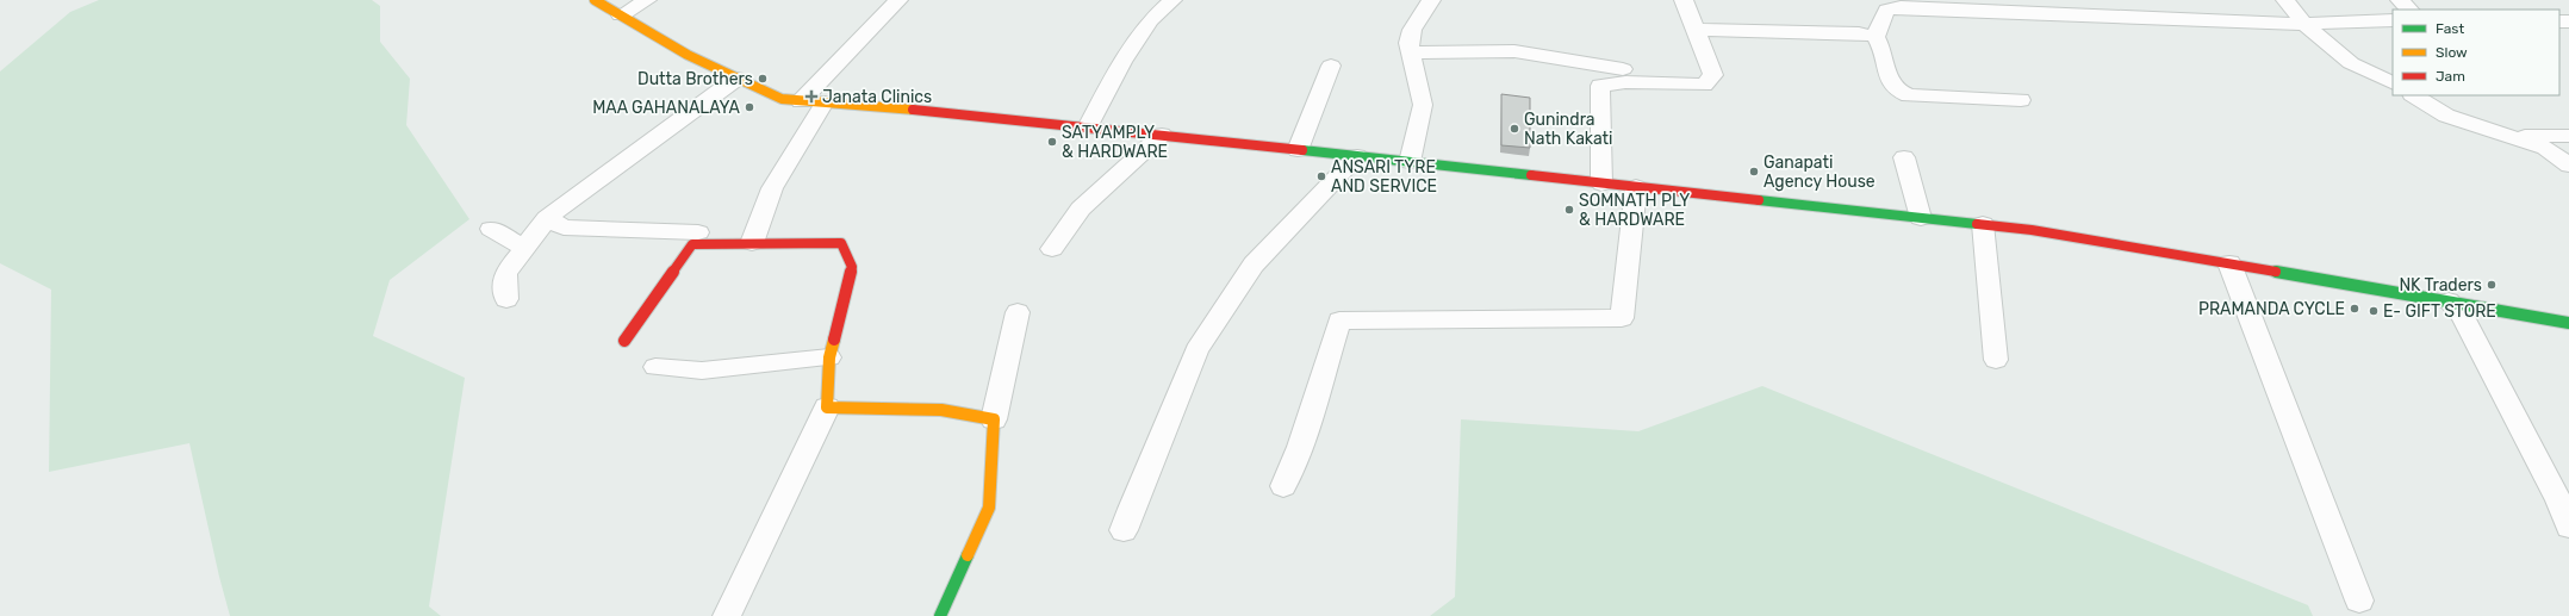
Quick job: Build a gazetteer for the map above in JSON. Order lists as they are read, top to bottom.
{
  "places": {
    "other": [
      "Dutta Brothers",
      "MAA GAHANALAYA",
      "Gunindra Nath Kakati",
      "SATYAMPLY & HARDWARE",
      "Ganapati Agency House",
      "ANSARI TYRE AND SERVICE",
      "SOMNATH PLY & HARDWARE",
      "NK Traders",
      "PRAMANDA CYCLE",
      "E- GIFT STORE"
    ],
    "health": ["Janata Clinics"]
  },
  "legend": ["Fast", "Slow", "Jam"]
}
